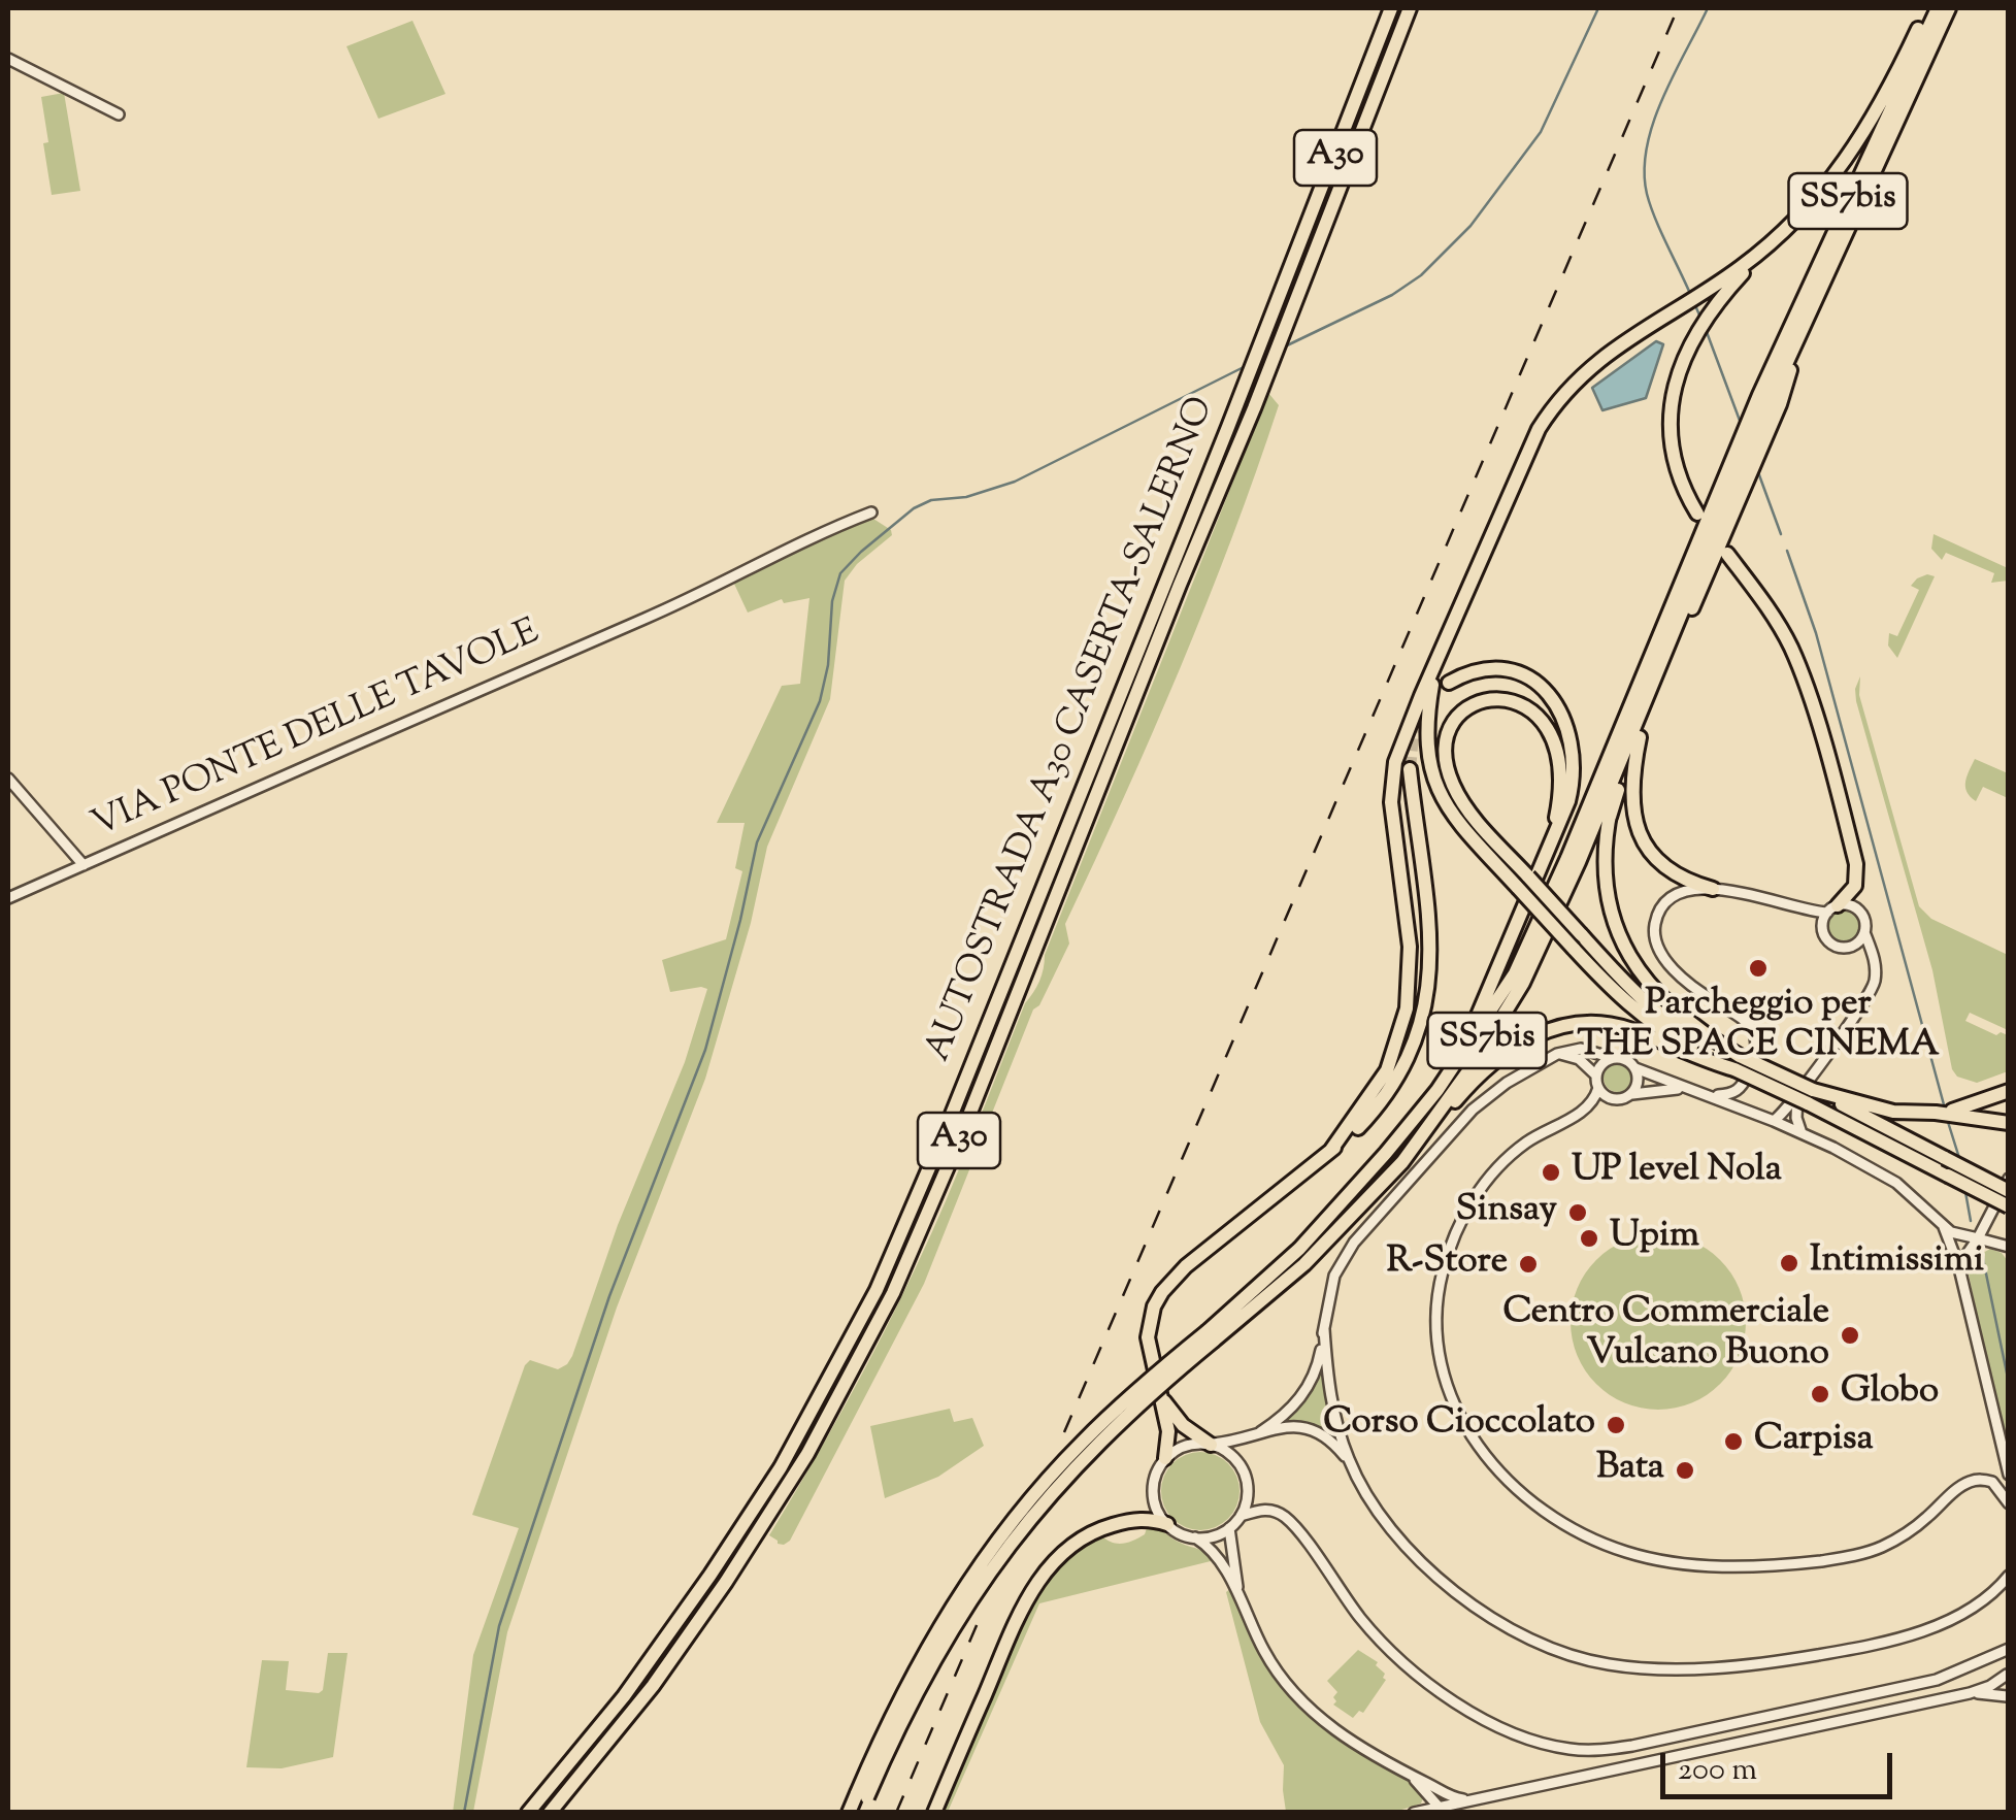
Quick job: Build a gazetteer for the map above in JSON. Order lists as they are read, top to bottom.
{
  "streets": {
    "highway": ["A30", "SS7bis", "AUTOSTRADA A30 CASERTA-SALERNO"],
    "street": ["VIA PONTE DELLE TAVOLE"]
  },
  "places": [
    "Parcheggio per THE SPACE CINEMA",
    "UP level Nola",
    "Sinsay",
    "Upim",
    "Intimissimi",
    "R-Store",
    "Centro Commerciale Vulcano Buono",
    "Globo",
    "Corso Cioccolato",
    "Carpisa",
    "Bata"
  ],
  "scale_bar": "200 m"
}
